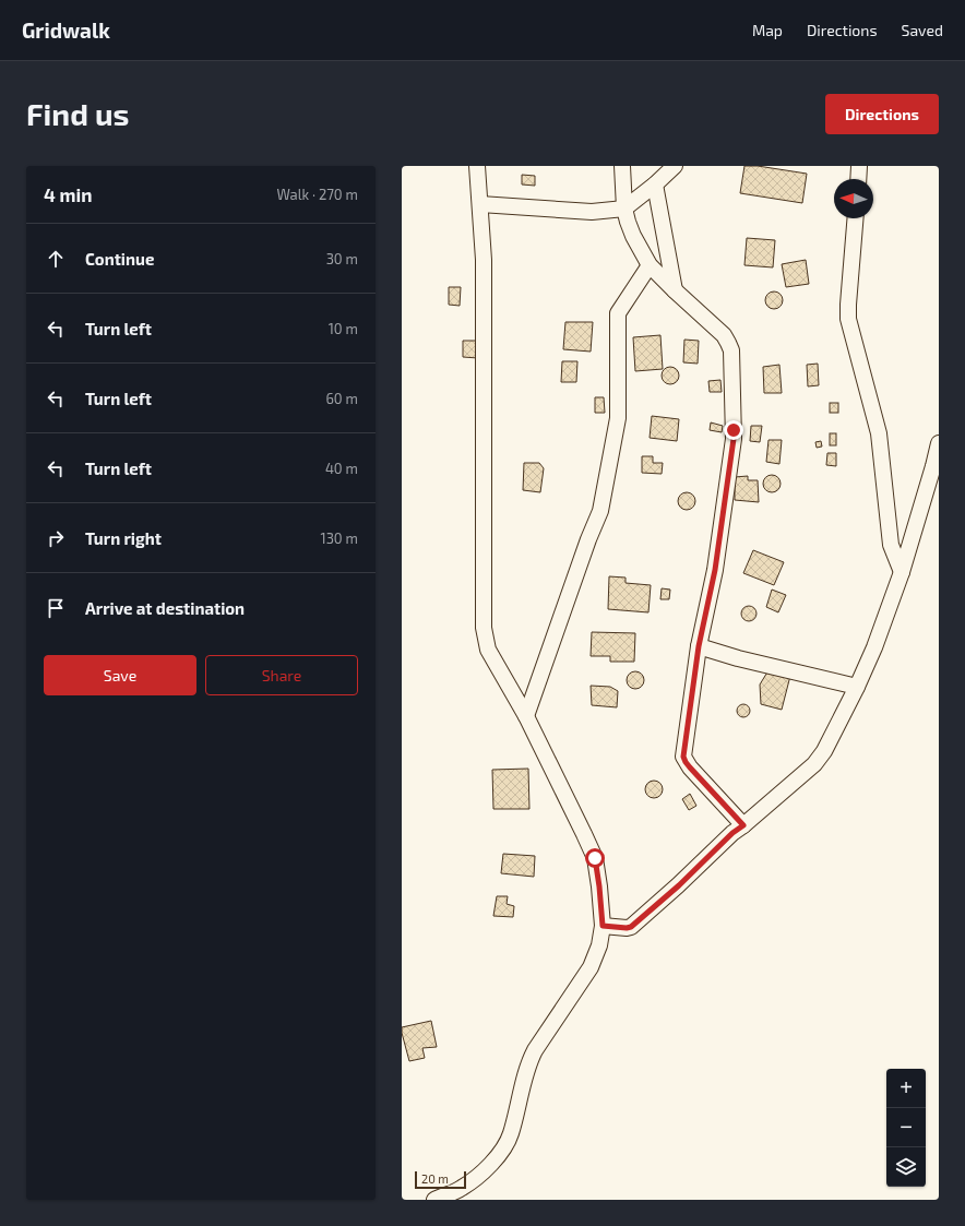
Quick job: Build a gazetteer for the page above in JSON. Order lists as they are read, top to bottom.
{
  "scale_bar": "20 m",
  "north": "left",
  "page": {
    "header": "Gridwalk",
    "nav": ["Map", "Directions", "Saved"],
    "buttons": [
      "Directions",
      ["Save", "Share"]
    ],
    "title": "Find us",
    "heading": ["4 min", "Walk · 270 m"],
    "list": [
      ["Continue", "30 m"],
      ["Turn left", "10 m"],
      ["Turn left", "60 m"],
      ["Turn left", "40 m"],
      ["Turn right", "130 m"],
      "Arrive at destination"
    ],
    "map_buttons": ["+", "−"],
    "scale": "20 m"
  }
}
